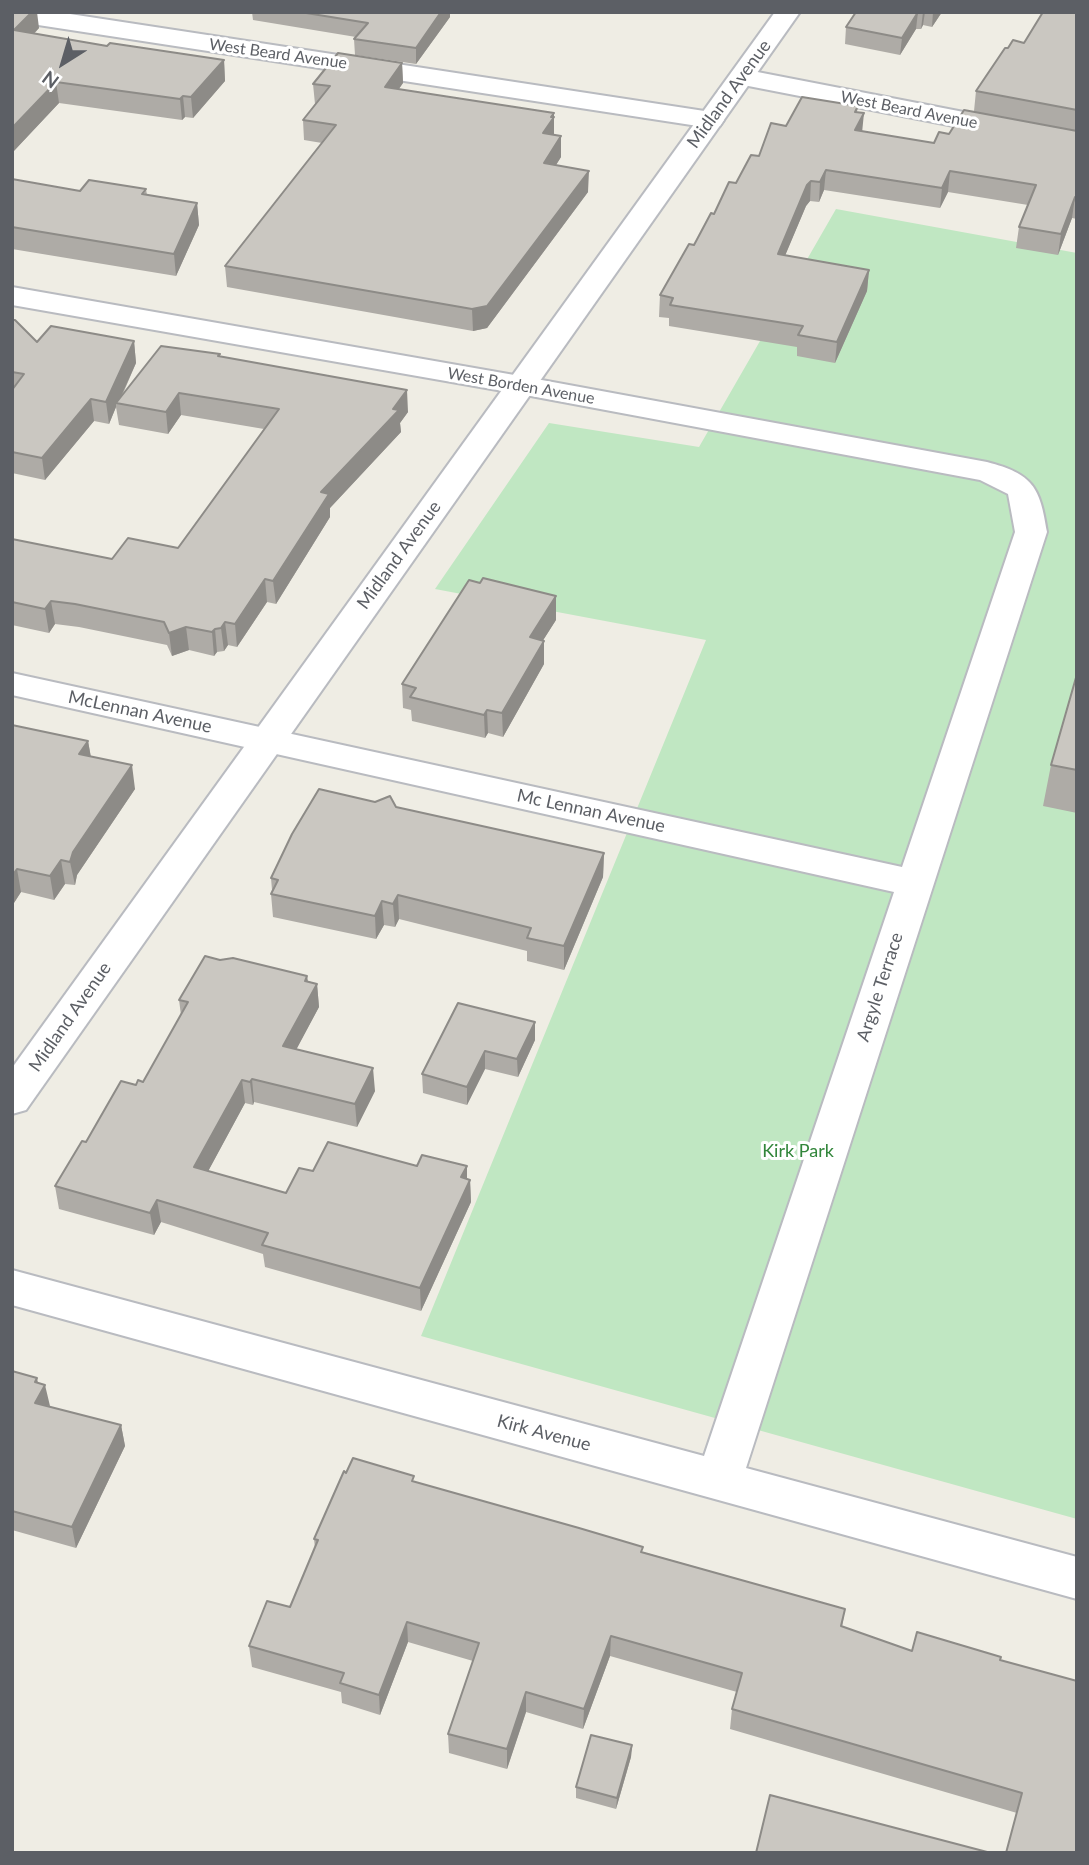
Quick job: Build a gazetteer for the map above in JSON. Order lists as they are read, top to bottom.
{
  "streets": {
    "street": [
      "West Beard Avenue",
      "Midland Avenue",
      "West Borden Avenue",
      "McLennan Avenue",
      "Mc Lennan Avenue",
      "Argyle Terrace",
      "Kirk Avenue"
    ]
  },
  "crossings": [
    ["West Beard Avenue", "Midland Avenue"],
    ["Midland Avenue", "West Borden Avenue"],
    ["Midland Avenue", "McLennan Avenue"],
    ["Midland Avenue", "Mc Lennan Avenue"],
    ["West Borden Avenue", "Argyle Terrace"],
    ["McLennan Avenue", "Mc Lennan Avenue"],
    ["Mc Lennan Avenue", "Argyle Terrace"],
    ["Argyle Terrace", "Kirk Avenue"]
  ],
  "parks": ["Kirk Park"],
  "north": "bottom left"
}
